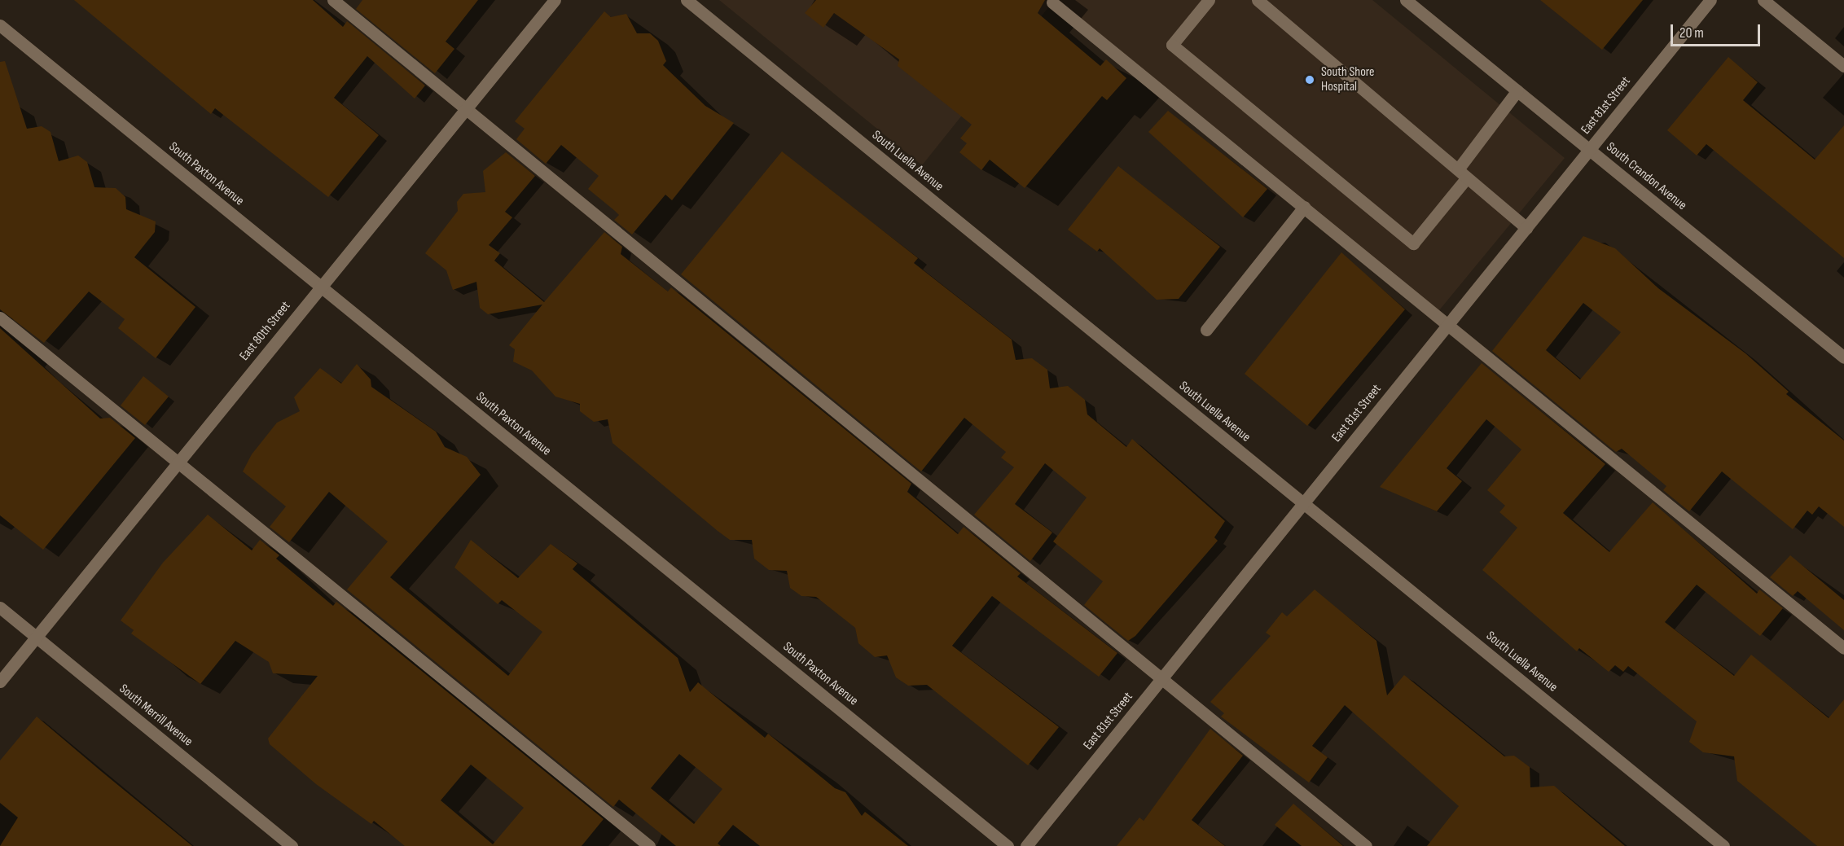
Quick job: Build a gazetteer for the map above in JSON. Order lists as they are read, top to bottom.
{
  "streets": {
    "street": [
      "East 81st Street",
      "South Luella Avenue",
      "South Paxton Avenue",
      "South Crandon Avenue",
      "East 80th Street",
      "South Merrill Avenue"
    ]
  },
  "crossings": [
    ["East 81st Street", "South Luella Avenue"],
    ["East 81st Street", "South Crandon Avenue"],
    ["South Paxton Avenue", "East 80th Street"],
    ["East 80th Street", "South Merrill Avenue"]
  ],
  "places": ["South Shore Hospital"],
  "scale_bar": "20 m"
}
